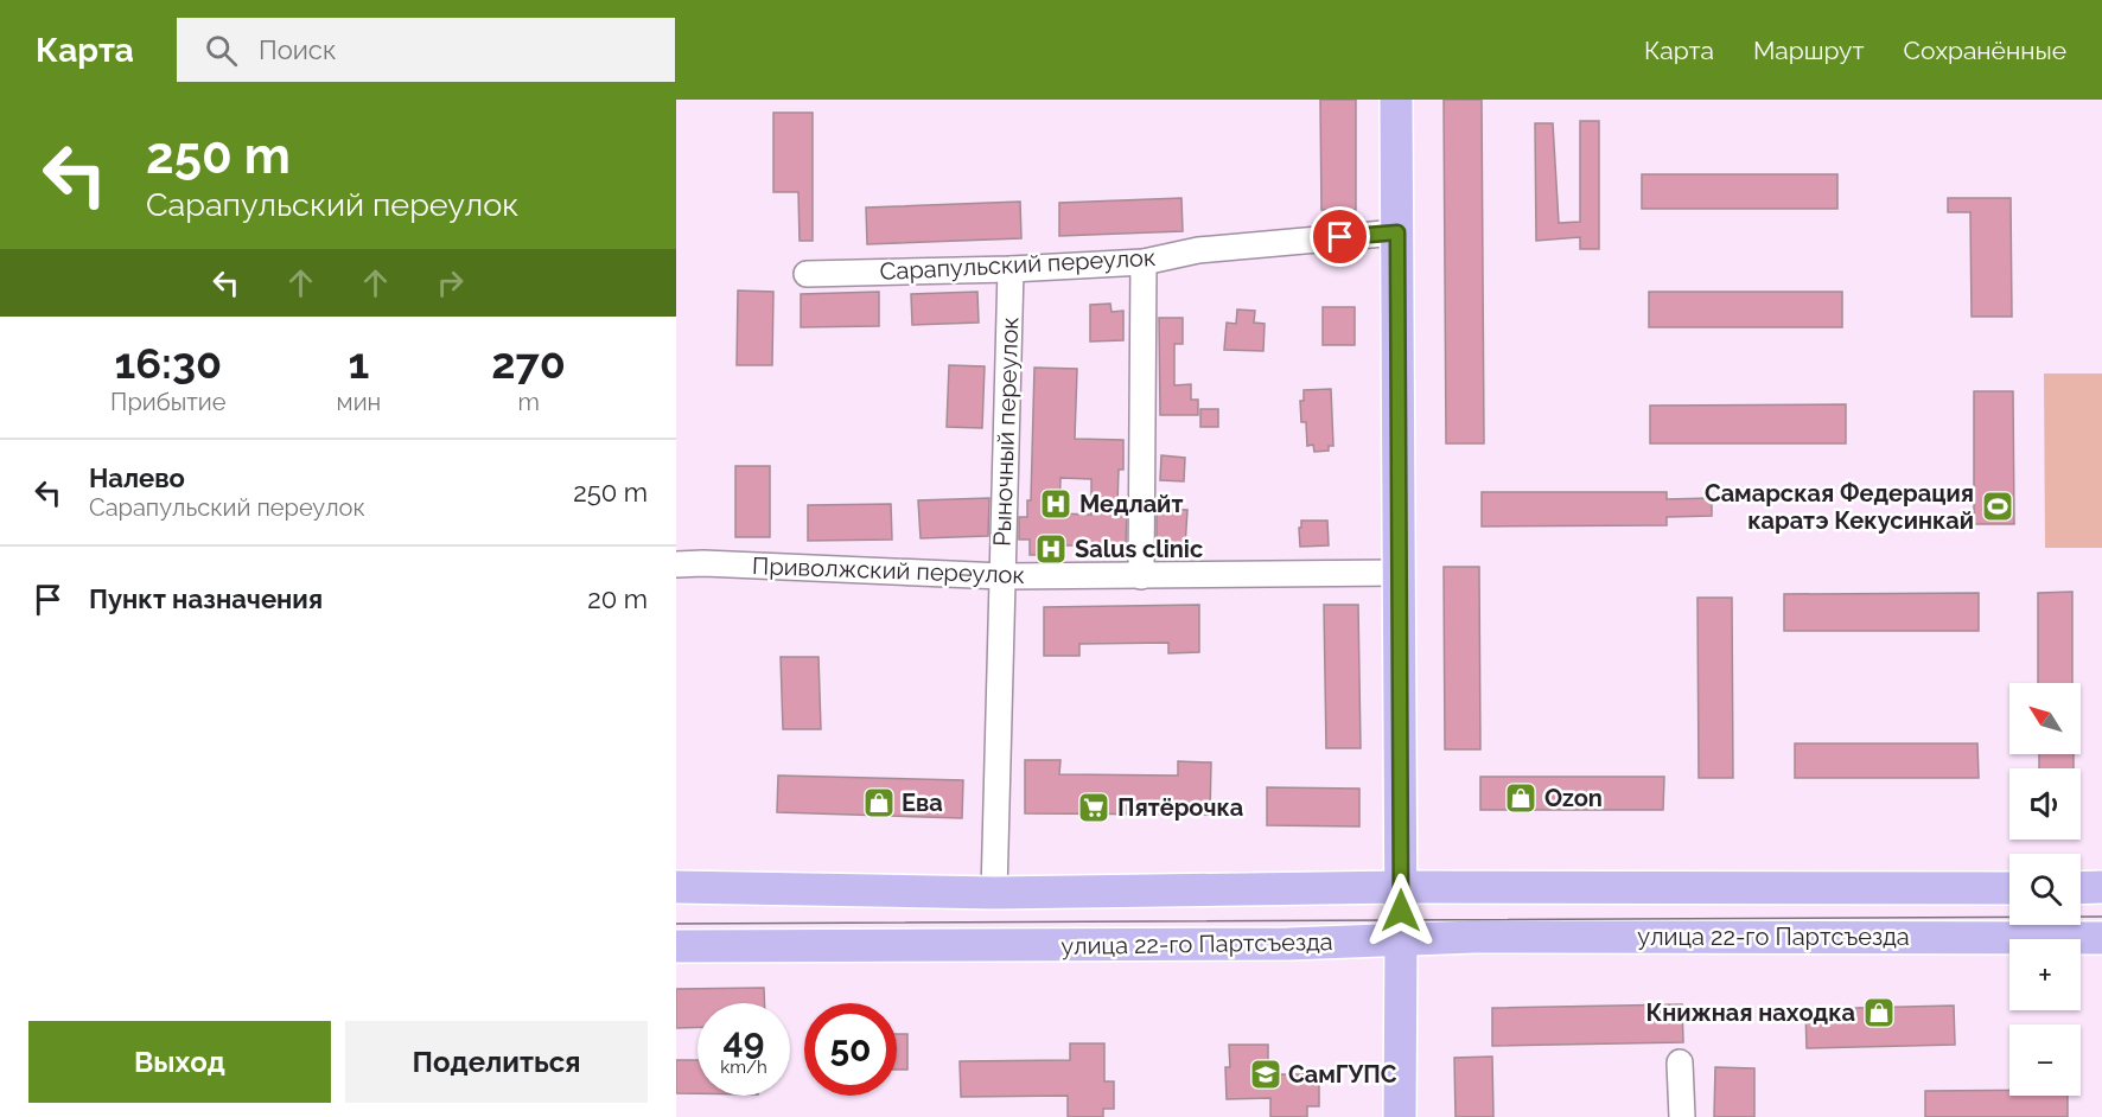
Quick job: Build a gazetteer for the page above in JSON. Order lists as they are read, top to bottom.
{
  "streets": {
    "main road": ["улица 22-го Партсъезда"],
    "street": ["Сарапульский переулок", "Рыночный переулок", "Приволжский переулок"]
  },
  "crossings": [
    ["Сарапульский переулок", "Рыночный переулок"],
    ["Рыночный переулок", "Приволжский переулок"],
    ["Рыночный переулок", "улица 22-го Партсъезда"]
  ],
  "places": {
    "hospital": ["Медлайт", "Salus clinic"],
    "sports": ["Самарская Федерация каратэ Кекусинкай"],
    "shop": ["Ozon", "Ева", "Книжная находка"],
    "supermarket": ["Пятёрочка"],
    "school or university": ["СамГУПС"]
  },
  "north": "top left",
  "page": {
    "header": "Карта",
    "search": "Поиск",
    "nav": ["Карта", "Маршрут", "Сохранённые"],
    "turn": ["250 m", "Сарапульский переулок"],
    "eta": [
      "16:30",
      "Прибытие",
      "1",
      "мин",
      "270",
      "m"
    ],
    "list": [
      {
        "name": "Налево",
        "note": "Сарапульский переулок",
        "value": "250 m"
      },
      {
        "name": "Пункт назначения",
        "value": "20 m"
      }
    ],
    "map_buttons": ["+", "−"],
    "speed": "49 km/h",
    "limit": "50",
    "buttons": ["Выход", "Поделиться"]
  }
}
